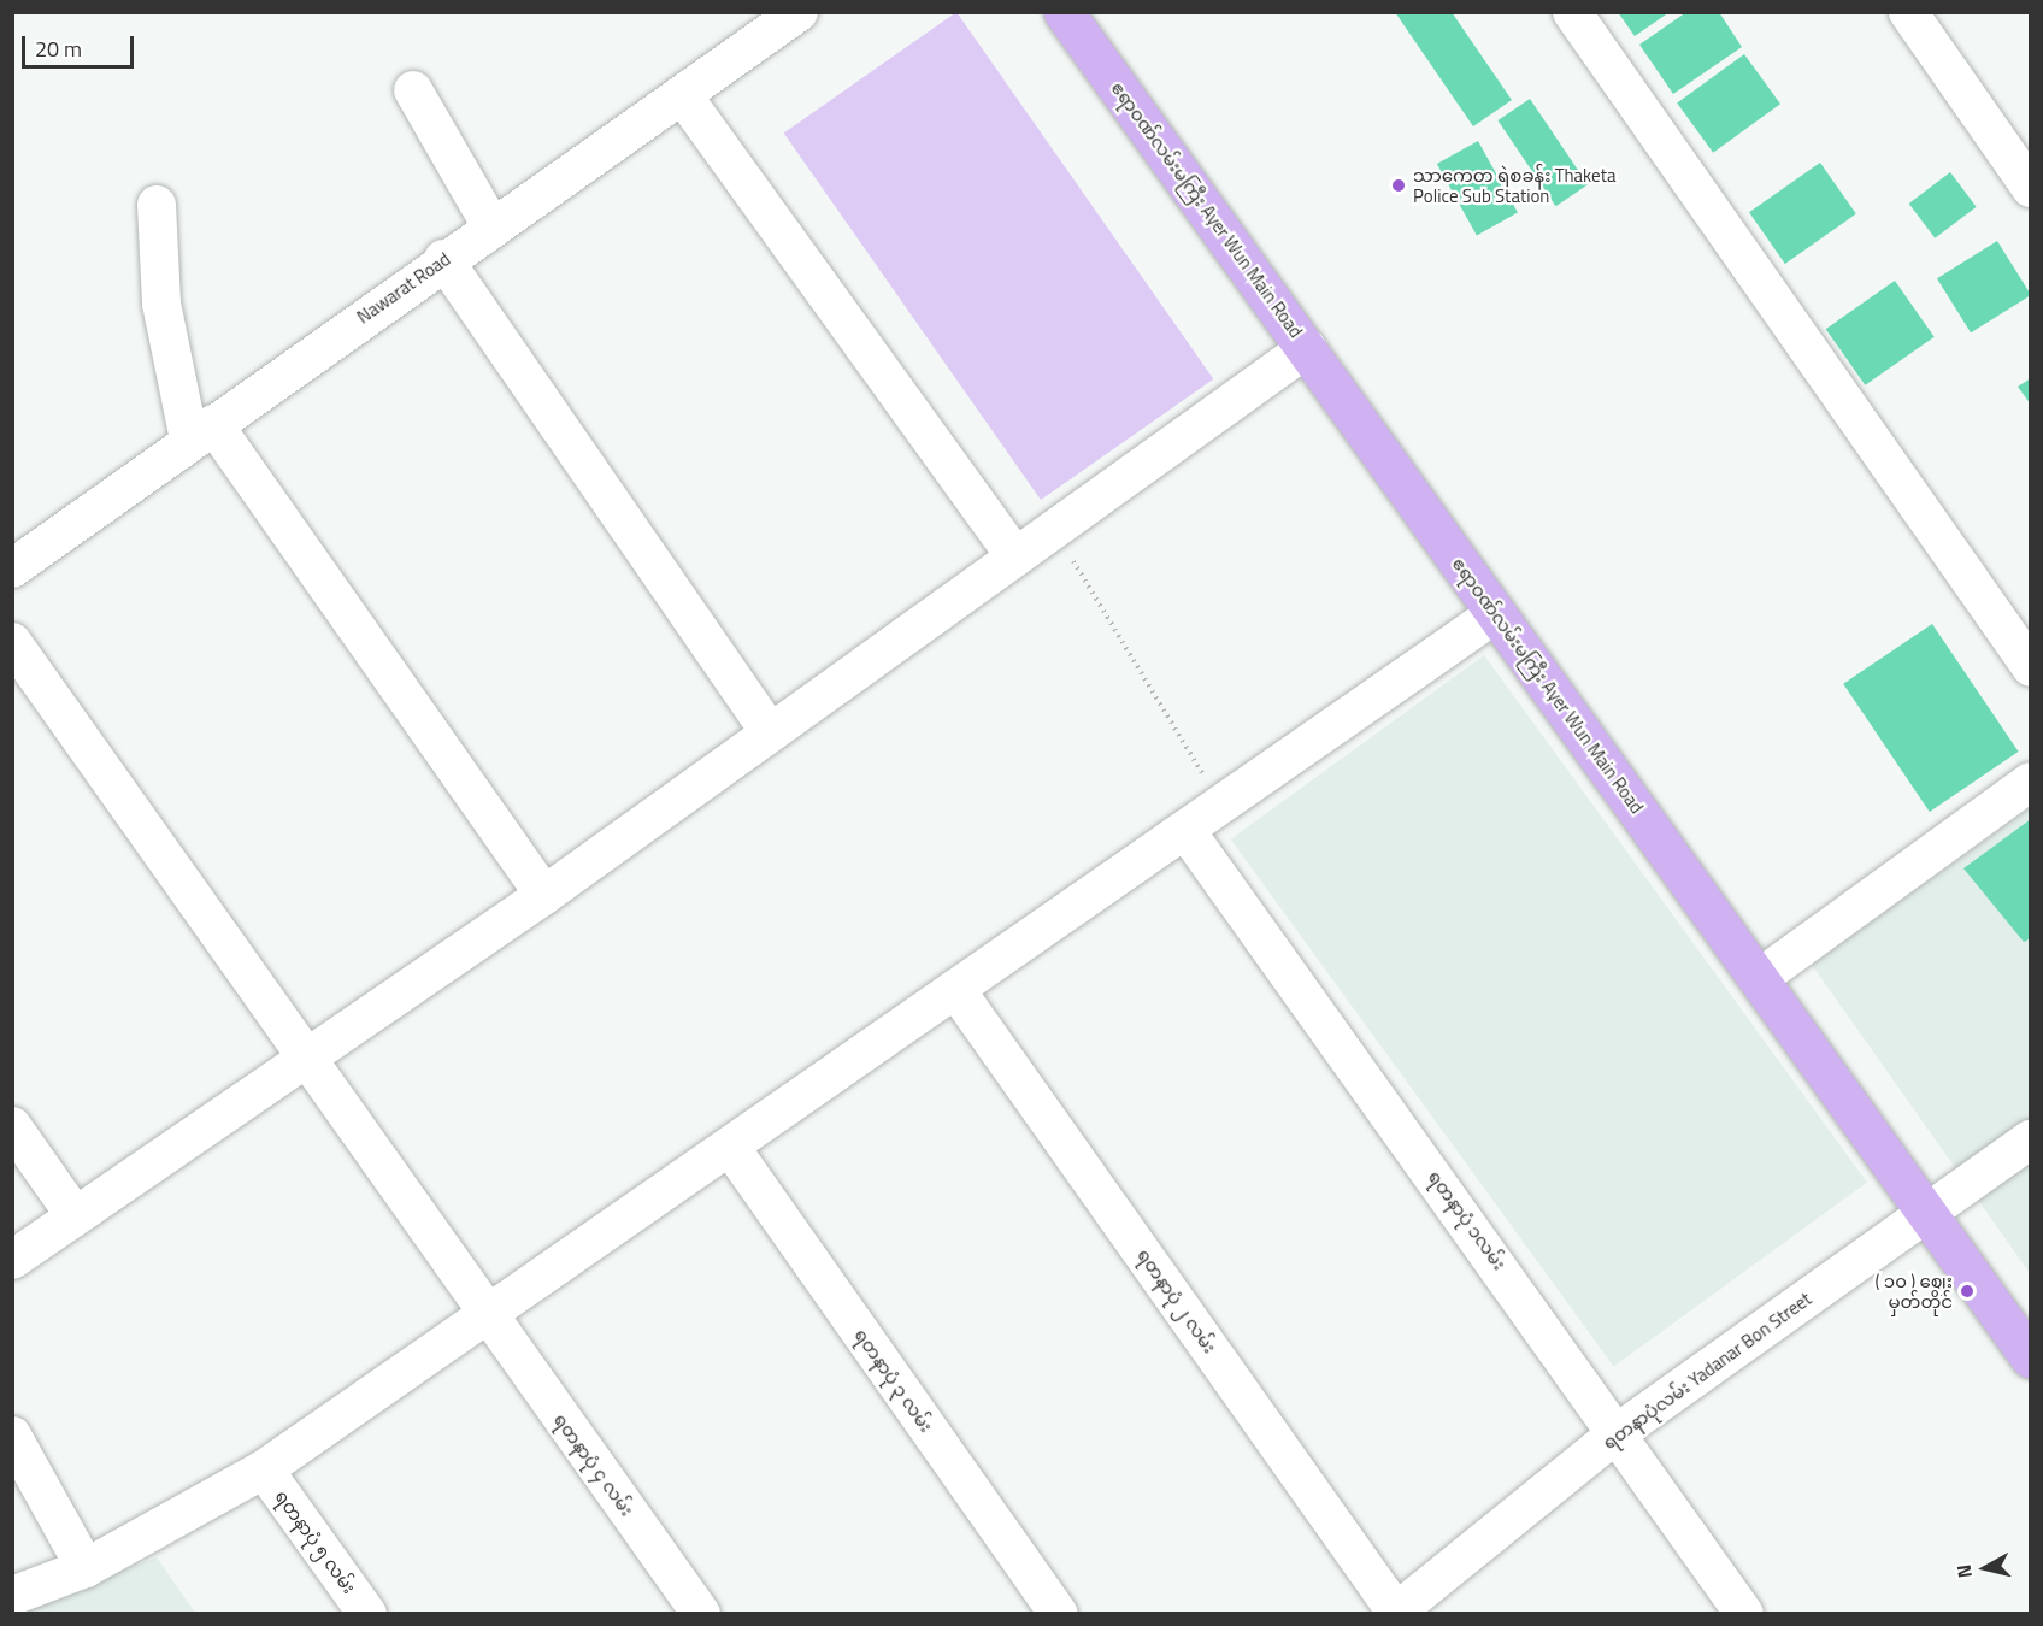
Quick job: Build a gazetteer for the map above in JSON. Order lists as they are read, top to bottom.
{
  "streets": {
    "main road": ["ဧရာဝဏ်လမ်းမကြီး Ayer Wun Main Road"],
    "street": [
      "Nawarat Road",
      "ရတနာပုံ ၁လမ်း",
      "ရတနာပုံ ၂ လမ်း",
      "ရတနာပုံလမ်း Yadanar Bon Street",
      "ရတနာပုံ ၃ လမ်း",
      "ရတနာပုံ ၄ လမ်း",
      "ရတနာပုံ ၅ လမ်း"
    ]
  },
  "crossings": [
    ["ဧရာဝဏ်လမ်းမကြီး Ayer Wun Main Road", "ရတနာပုံလမ်း Yadanar Bon Street"],
    ["ရတနာပုံ ၁လမ်း", "ရတနာပုံလမ်း Yadanar Bon Street"],
    ["ရတနာပုံ ၂ လမ်း", "ရတနာပုံလမ်း Yadanar Bon Street"]
  ],
  "places": ["သာကေတ ရဲစခန်း Thaketa Police Sub Station", "( ၁၀ ) ဈေး မှတ်တိုင်"],
  "scale_bar": "20 m",
  "north": "left"
}
